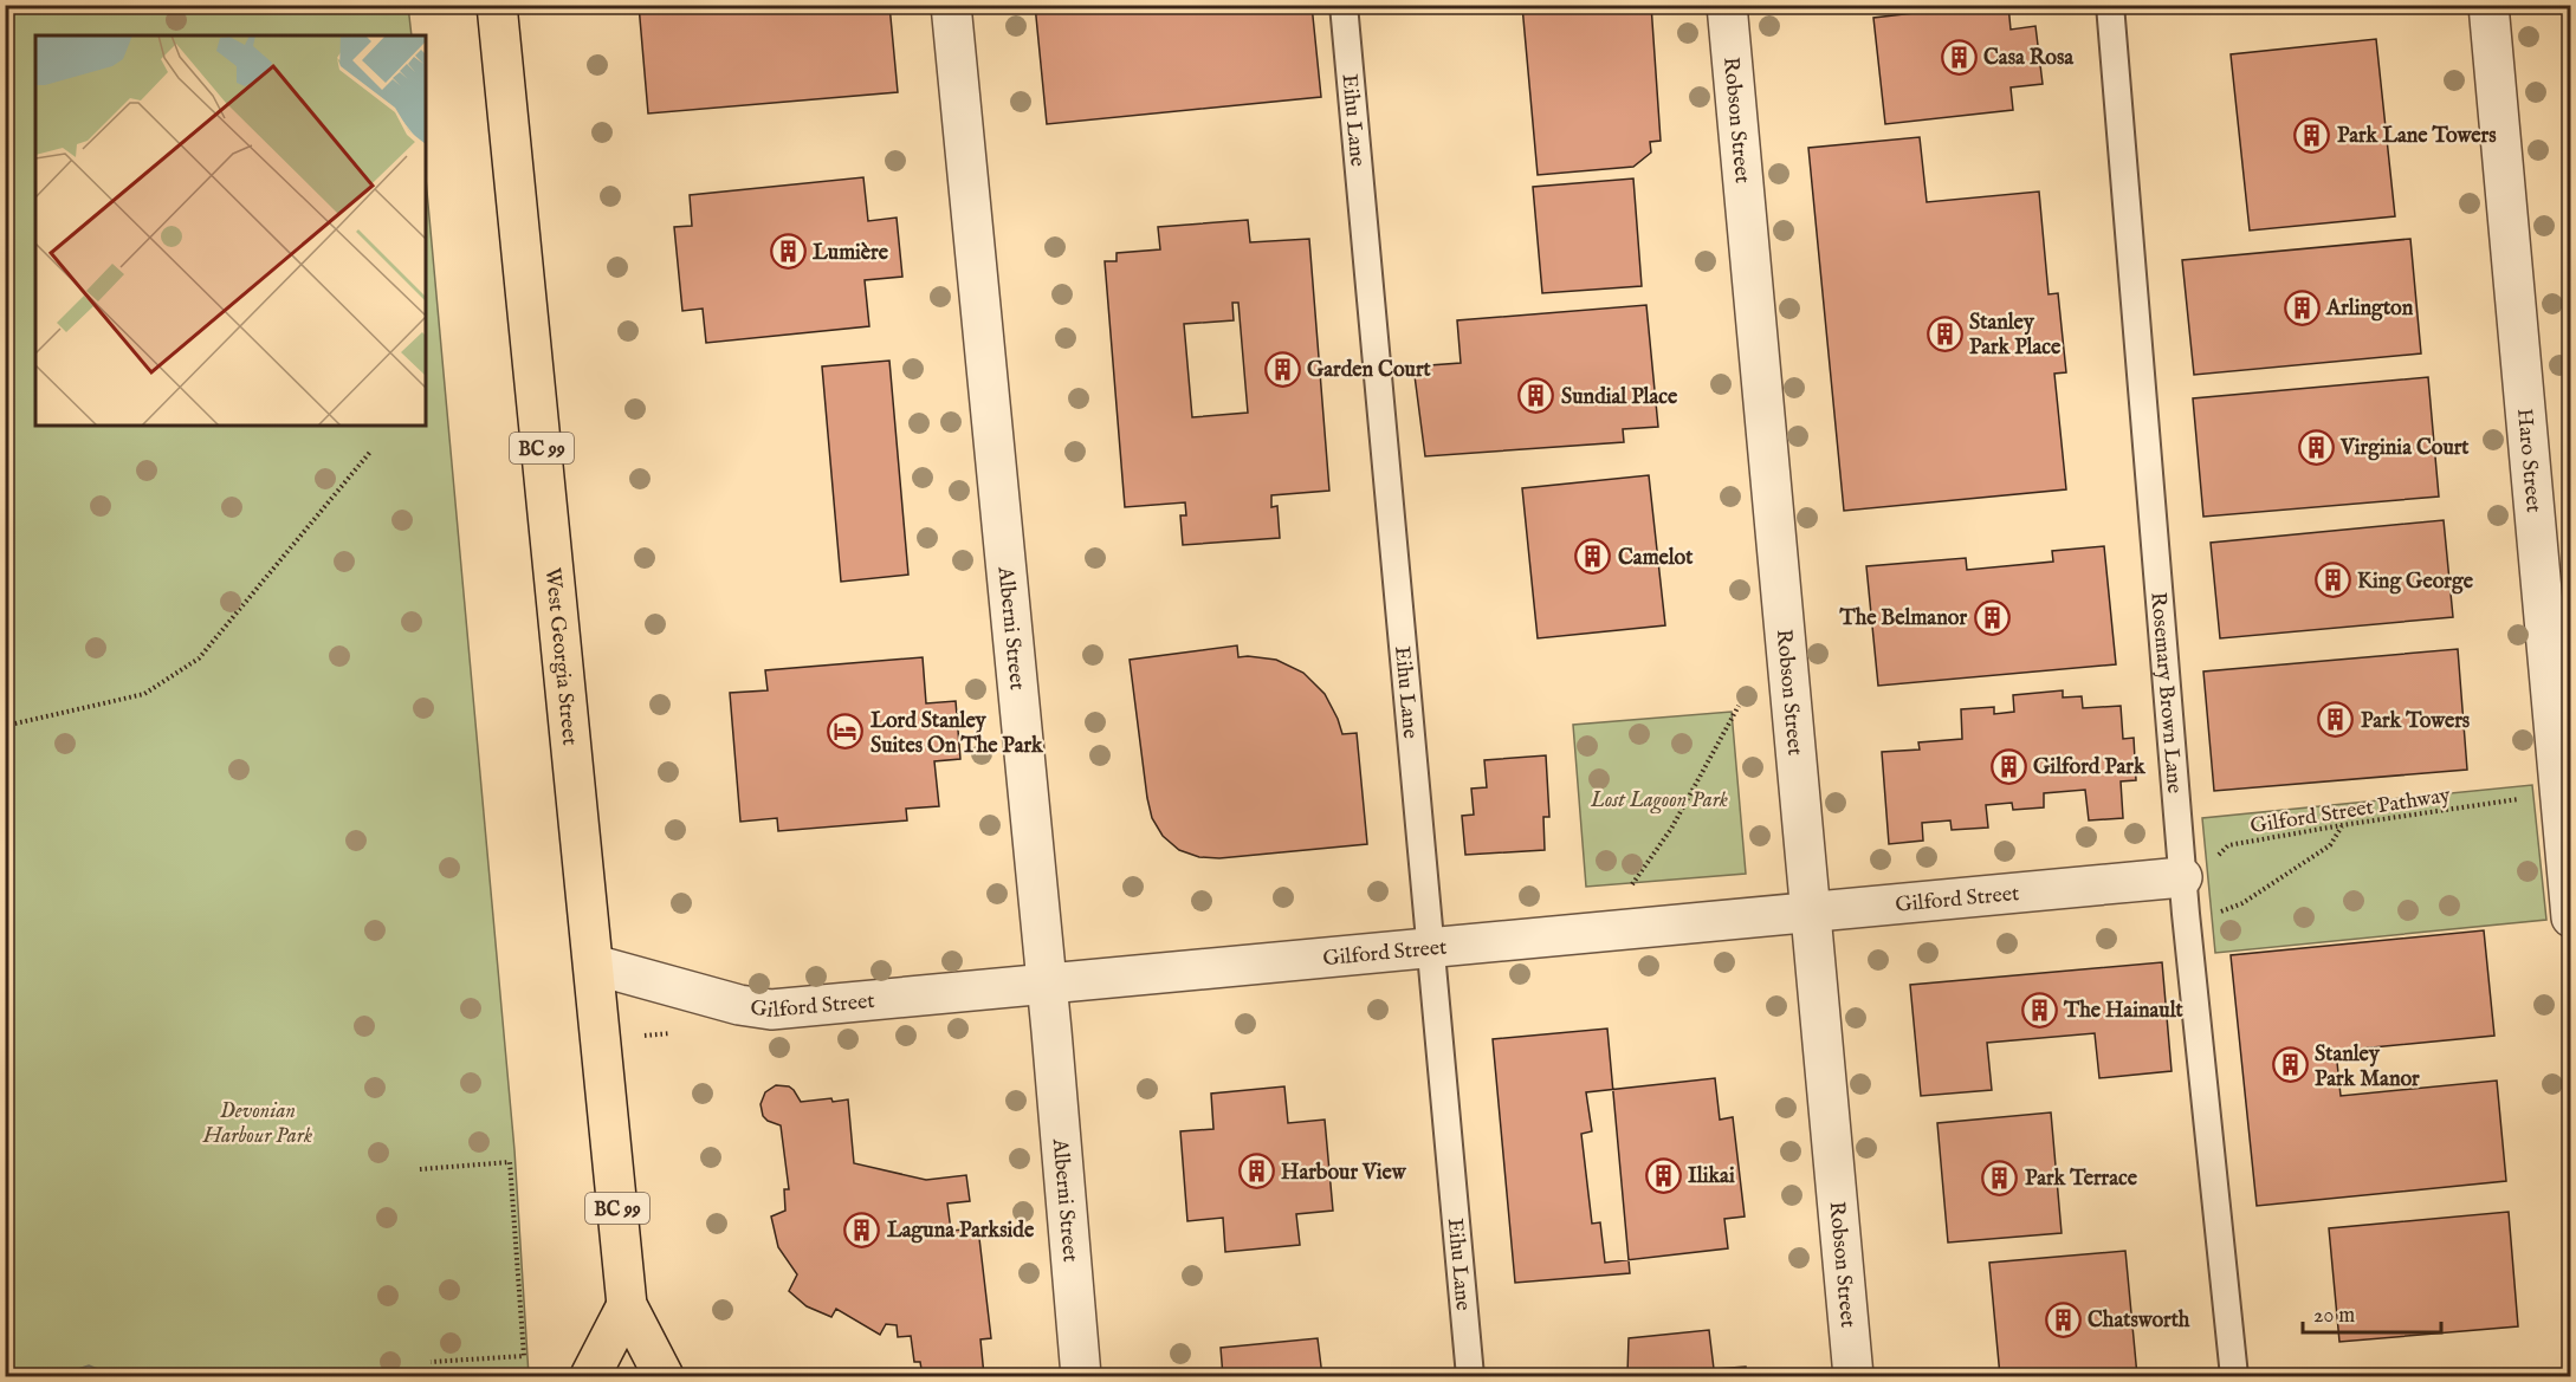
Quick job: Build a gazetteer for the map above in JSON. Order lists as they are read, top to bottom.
{
  "streets": {
    "highway": ["BC 99", "West Georgia Street"],
    "street": [
      "Robson Street",
      "Haro Street",
      "Alberni Street",
      "Gilford Street"
    ],
    "lane": ["Eihu Lane", "Rosemary Brown Lane"],
    "path": ["Gilford Street Pathway"]
  },
  "crossings": [
    ["Eihu Lane", "Gilford Street"],
    ["Robson Street", "Gilford Street"],
    ["Alberni Street", "Gilford Street"],
    ["West Georgia Street", "Gilford Street"],
    ["Rosemary Brown Lane", "Gilford Street Pathway"],
    ["Rosemary Brown Lane", "Gilford Street"],
    ["Gilford Street Pathway", "Gilford Street"]
  ],
  "parks": ["Lost Lagoon Park", "Devonian Harbour Park"],
  "places": {
    "building": [
      "Casa Rosa",
      "Park Lane Towers",
      "Lumière",
      "Arlington",
      "Stanley Park Place",
      "Garden Court",
      "Sundial Place",
      "Virginia Court",
      "Camelot",
      "King George",
      "The Belmanor",
      "Park Towers",
      "Gilford Park",
      "The Hainault",
      "Stanley Park Manor",
      "Harbour View",
      "Ilikai",
      "Park Terrace",
      "Laguna Parkside",
      "Chatsworth"
    ],
    "hotel": ["Lord Stanley Suites On The Park"]
  },
  "scale_bar": "20 m"
}
